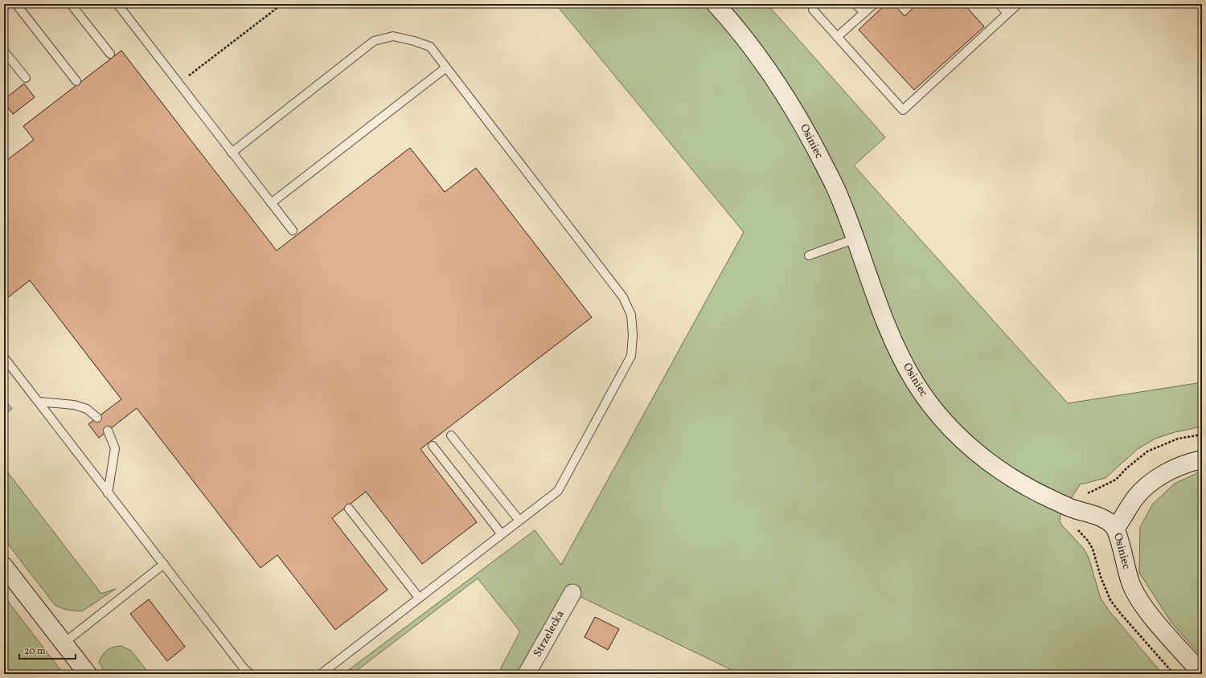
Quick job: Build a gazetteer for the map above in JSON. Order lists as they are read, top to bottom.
{
  "streets": {
    "street": ["Osiniec", "Strzelecka"]
  },
  "scale_bar": "20 m"
}
